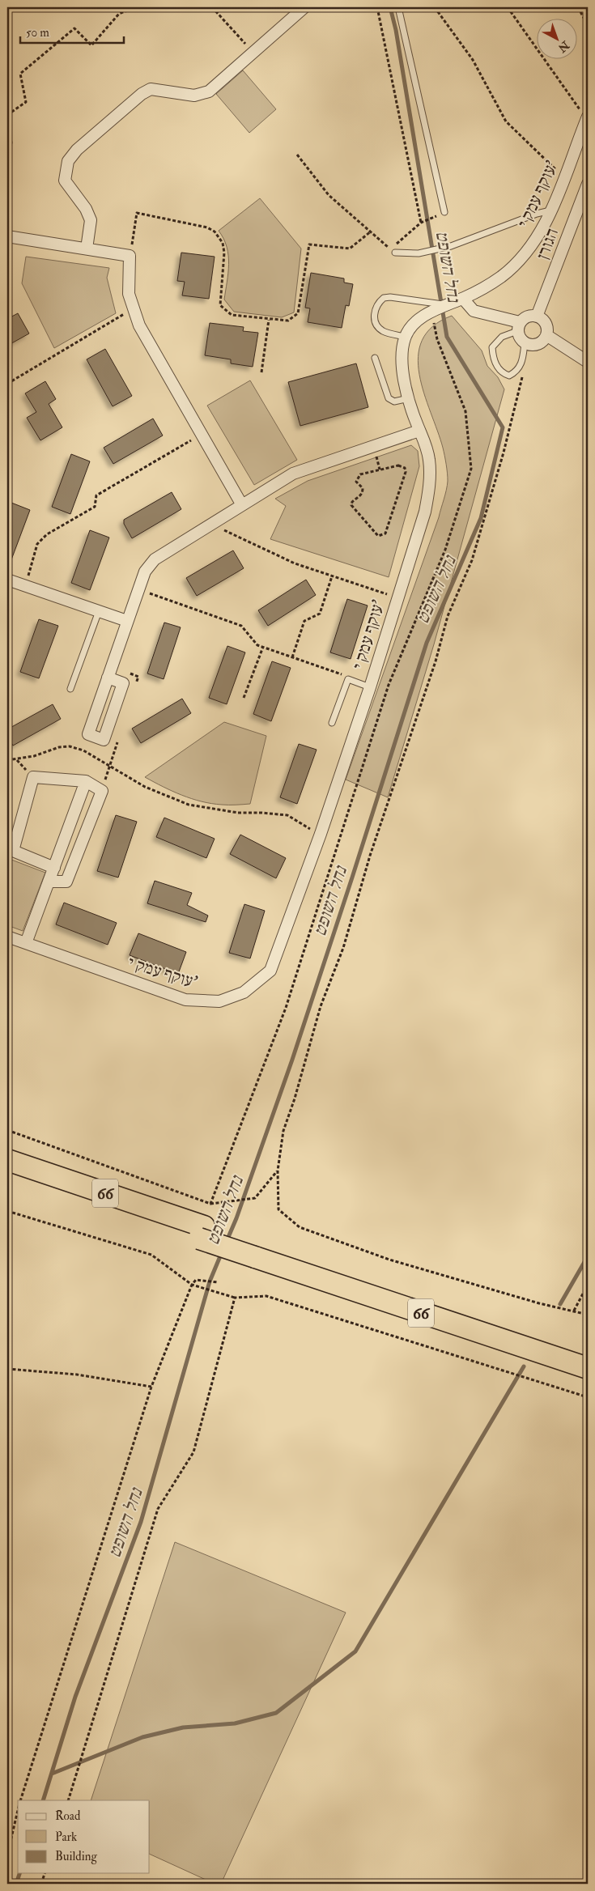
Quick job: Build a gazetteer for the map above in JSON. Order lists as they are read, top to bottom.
{
  "streets": {
    "highway": ["66"],
    "street": ["עוקף עמק י’", "הגורן"]
  },
  "water": ["נחל השופט"],
  "legend": ["Road", "Park", "Building"],
  "scale_bar": "50 m",
  "north": "bottom right"
}
